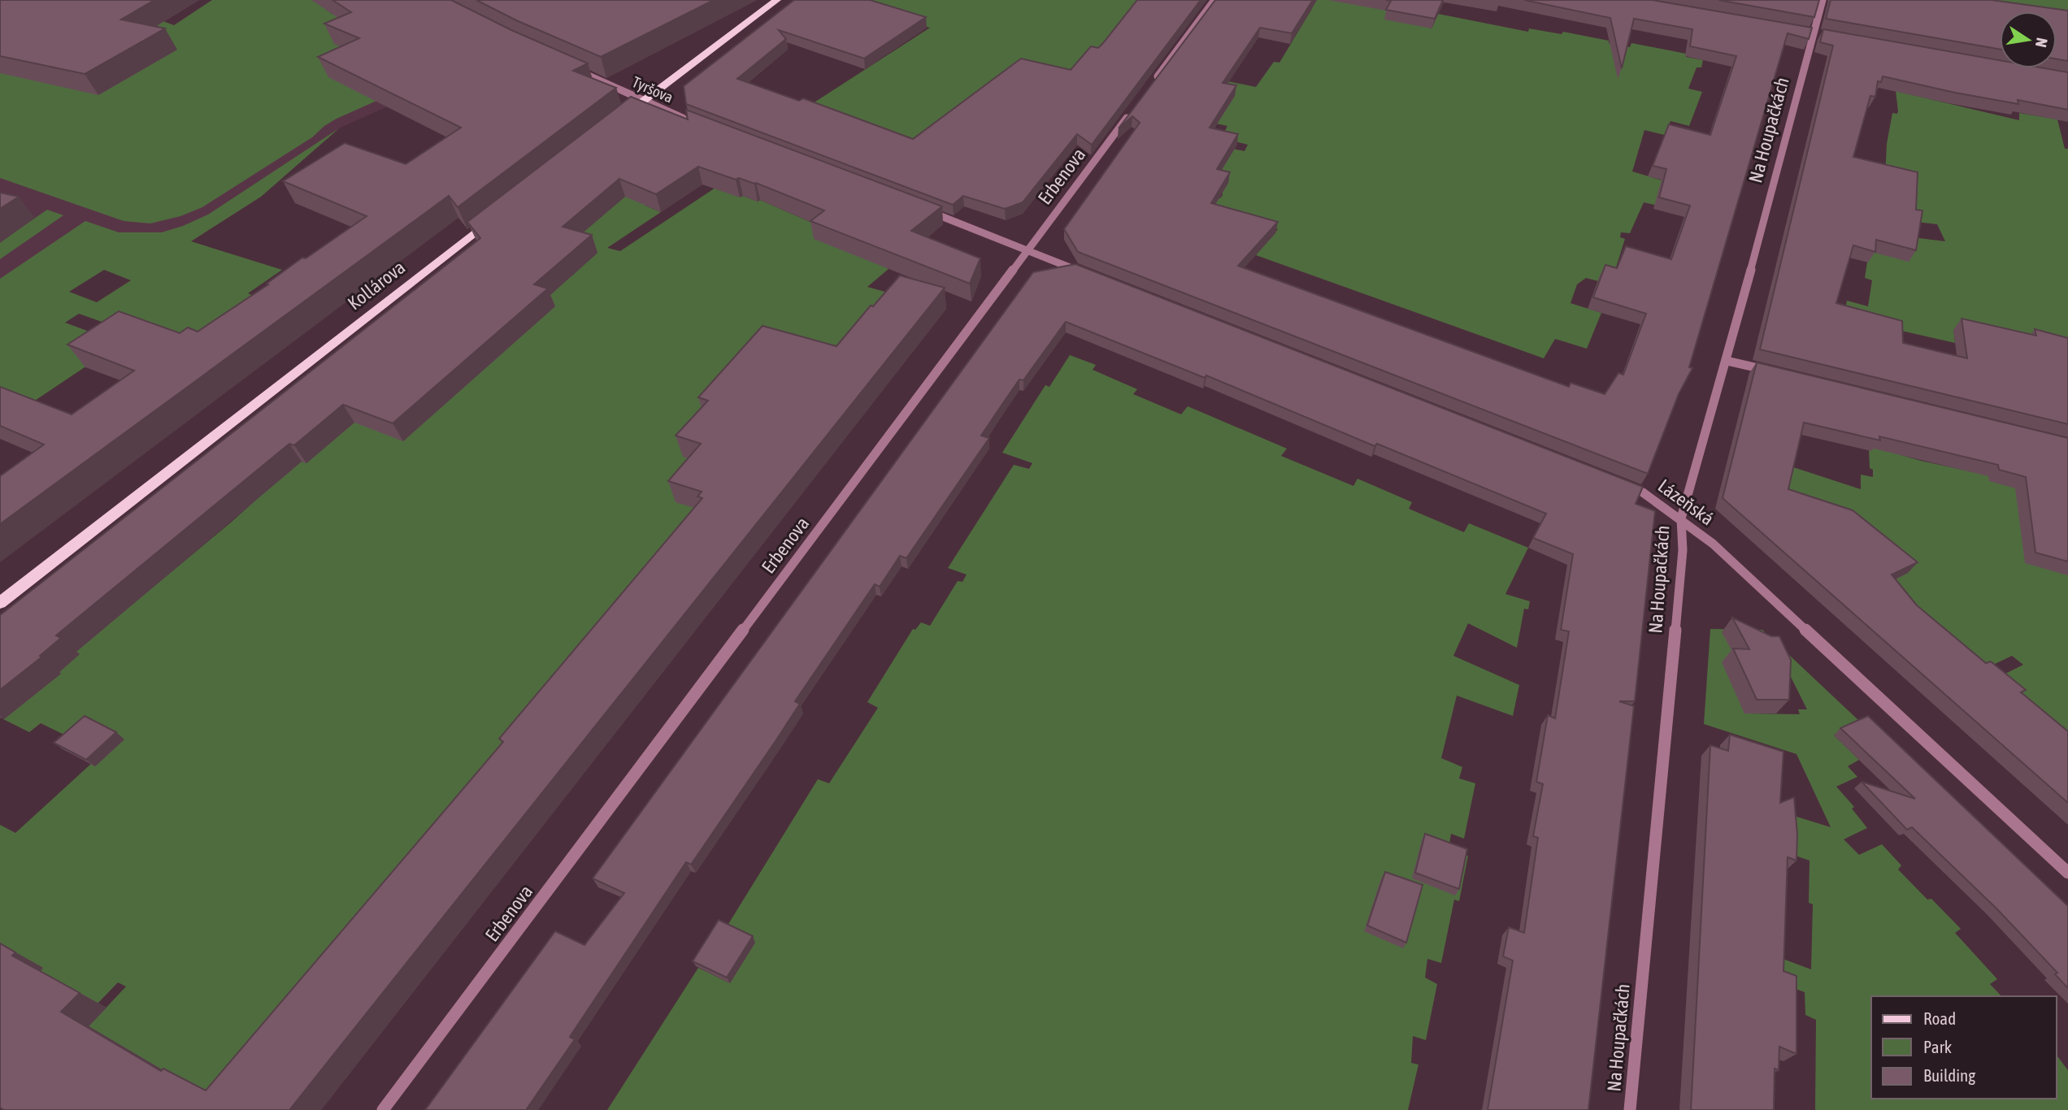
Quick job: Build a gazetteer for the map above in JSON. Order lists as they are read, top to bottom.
{
  "streets": {
    "main road": ["Kollárova"],
    "street": [
      "Tyršova",
      "Na Houpačkách",
      "Erbenova",
      "Lázeňská"
    ]
  },
  "crossings": [
    ["Na Houpačkách", "Lázeňská"]
  ],
  "legend": ["Road", "Park", "Building"],
  "north": "right"
}
